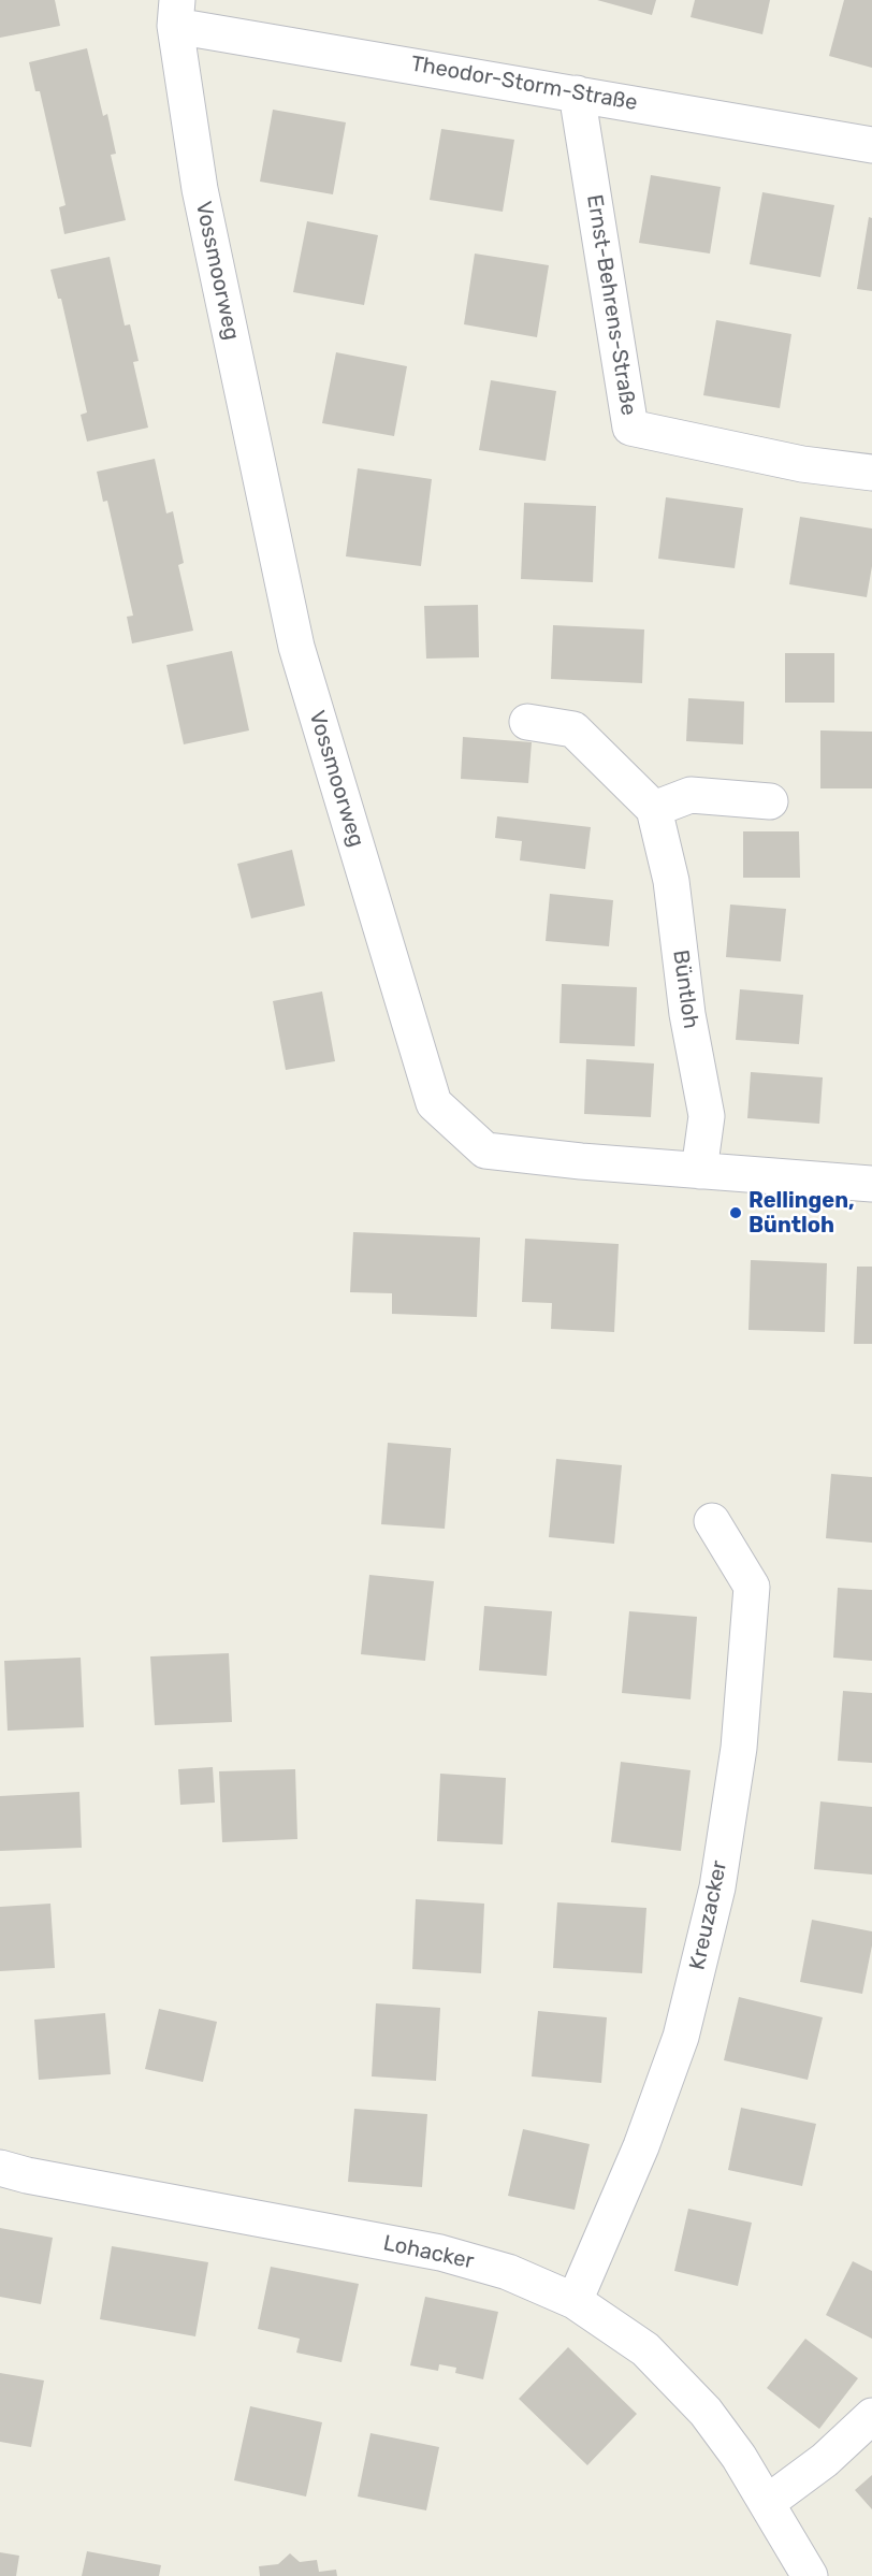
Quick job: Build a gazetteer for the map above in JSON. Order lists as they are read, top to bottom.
{
  "streets": {
    "street": [
      "Theodor-Storm-Straße",
      "Vossmoorweg",
      "Ernst-Behrens-Straße",
      "Büntloh",
      "Kreuzacker",
      "Lohacker"
    ]
  },
  "crossings": [
    ["Theodor-Storm-Straße", "Vossmoorweg"],
    ["Theodor-Storm-Straße", "Ernst-Behrens-Straße"],
    ["Vossmoorweg", "Büntloh"],
    ["Kreuzacker", "Lohacker"]
  ],
  "places": ["Rellingen, Büntloh"]
}
